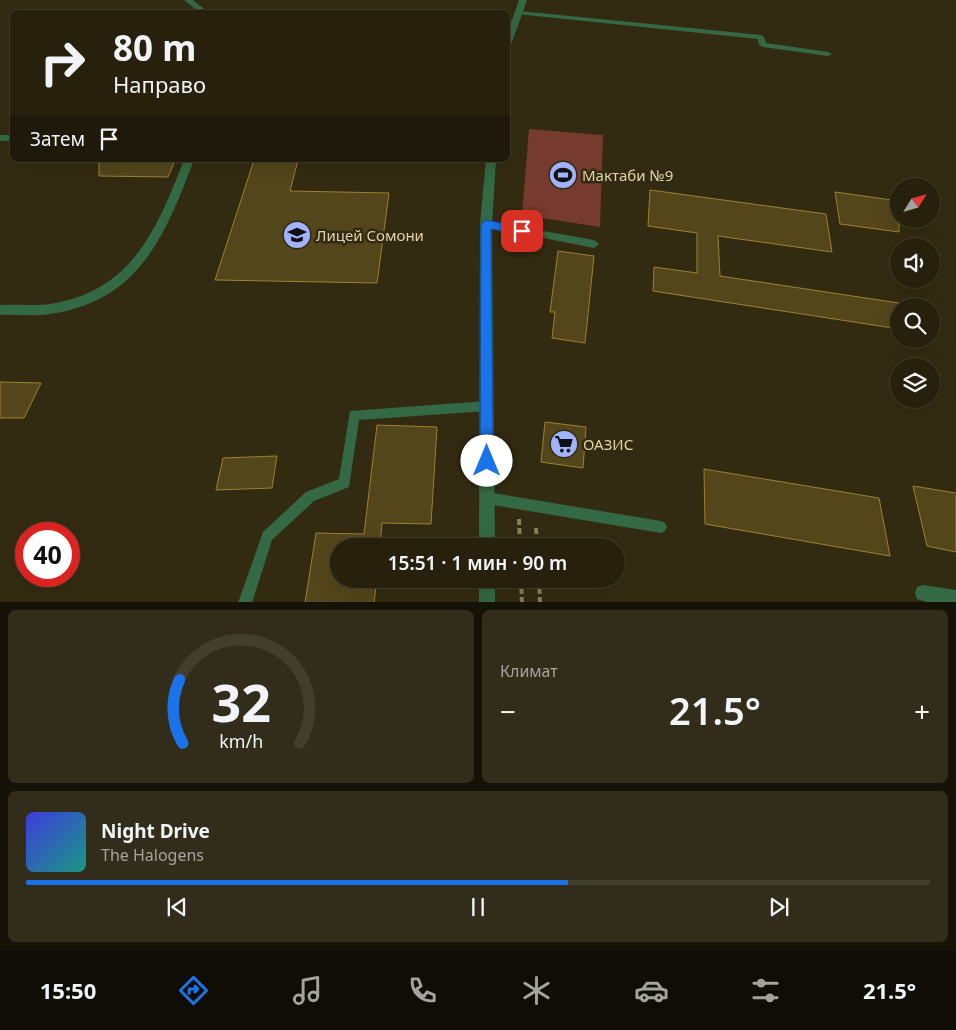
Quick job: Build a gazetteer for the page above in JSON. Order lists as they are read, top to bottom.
{
  "places": {
    "sports": ["Мактаби №9"],
    "school or university": ["Лицей Сомони"],
    "supermarket": ["ОАЗИС"]
  },
  "north": "top right",
  "page": {
    "turn": ["80 m", "Направо"],
    "then": "Затем",
    "limit": "40",
    "trip": "15:51 · 1 мин · 90 m",
    "tile": "Климат",
    "heat": ["−", "21.5°", "+"],
    "song": ["Night Drive", "The Halogens"],
    "tabs": ["15:50", "21.5°"],
    "gauge": ["32", "km/h"]
  }
}
